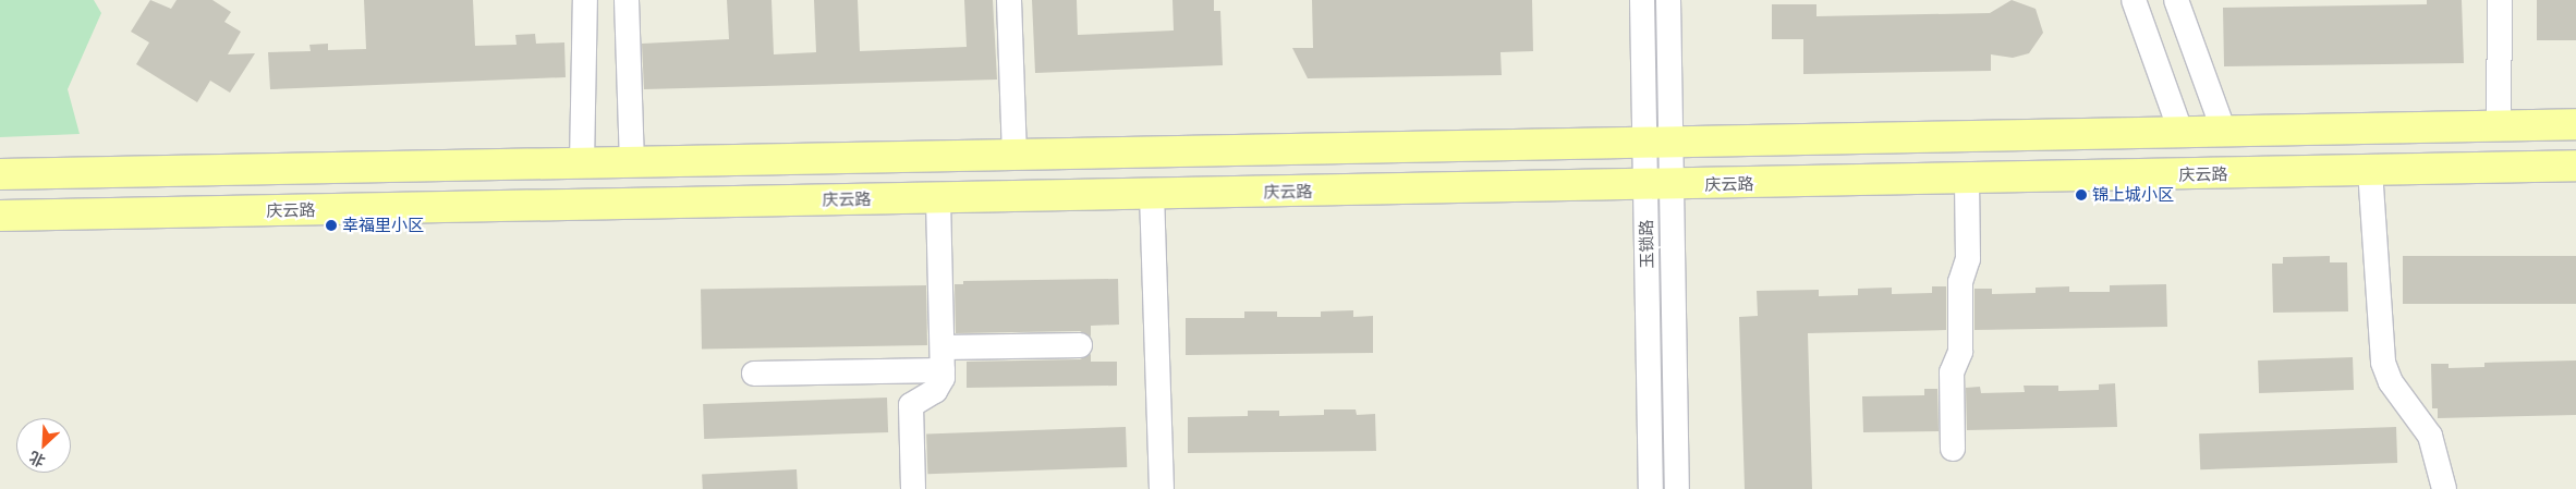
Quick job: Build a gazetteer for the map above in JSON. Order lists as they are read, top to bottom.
{
  "streets": {
    "main road": ["庆云路"],
    "street": ["玉锁路"]
  },
  "crossings": [
    ["庆云路", "玉锁路"]
  ],
  "places": ["锦上城小区", "幸福里小区"],
  "north": "bottom left"
}
